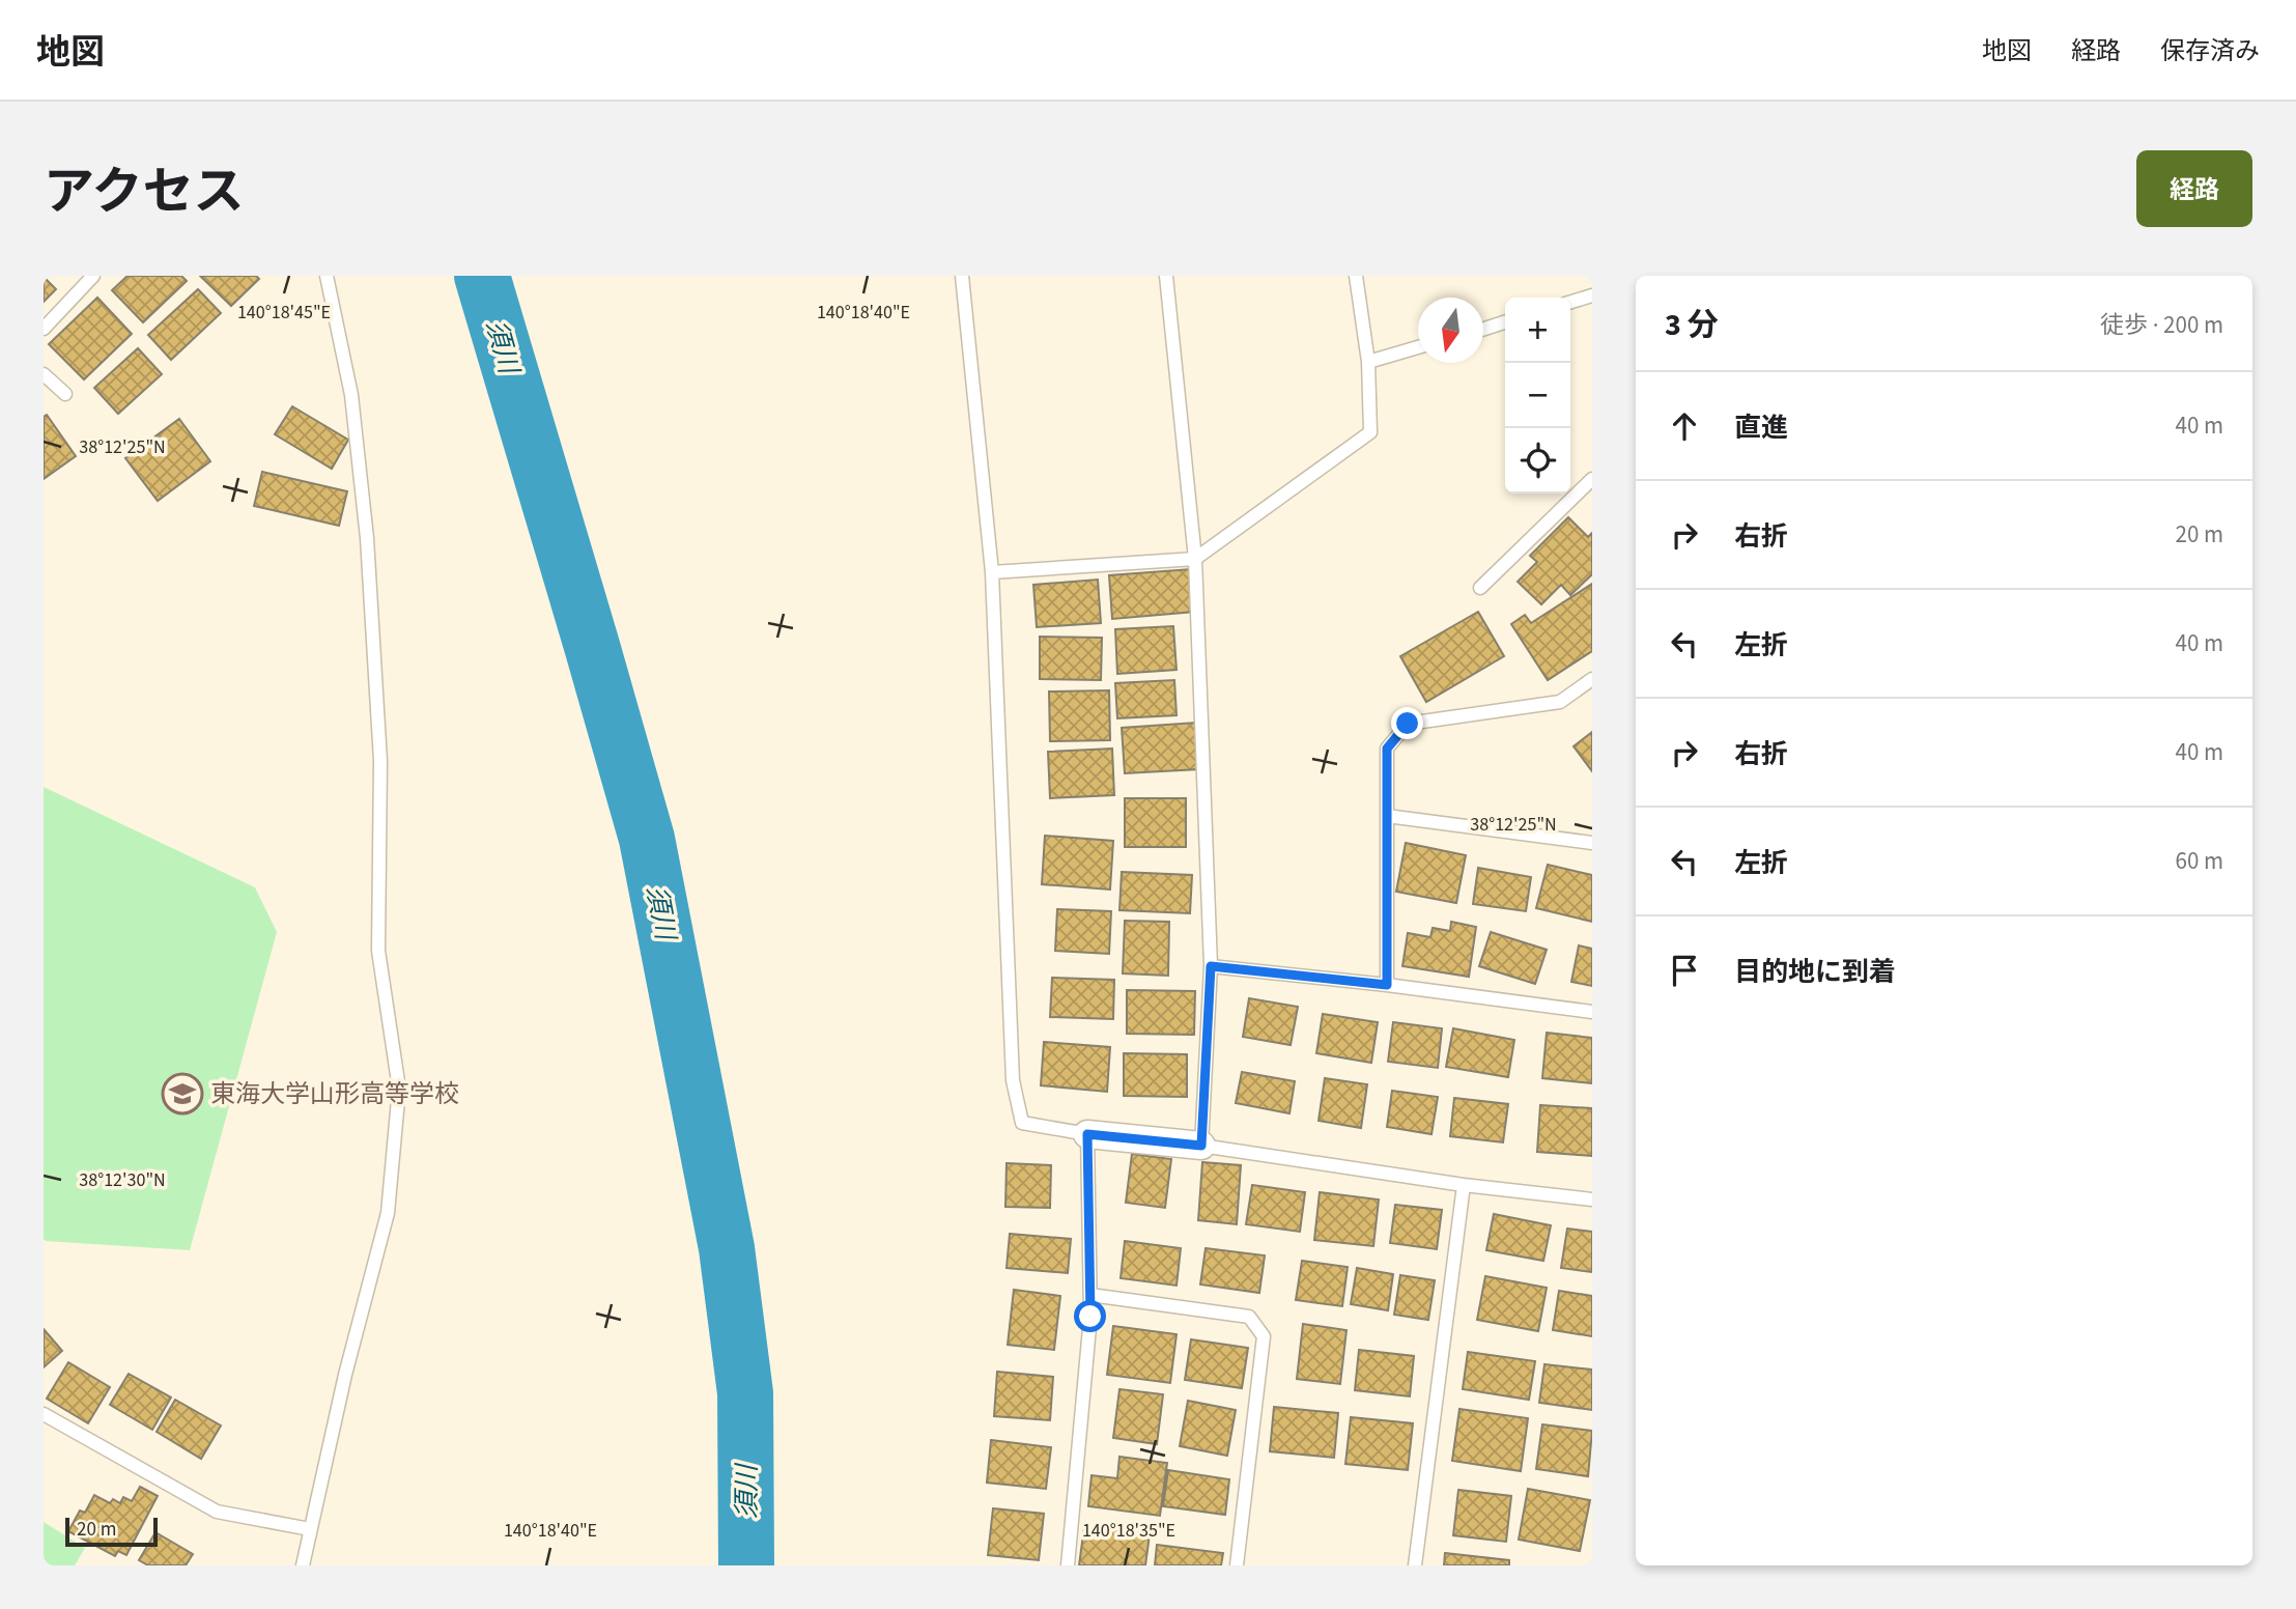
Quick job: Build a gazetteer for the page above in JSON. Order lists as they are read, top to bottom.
{
  "water": ["須川"],
  "places": {
    "school or university": ["東海大学山形高等学校"]
  },
  "scale_bar": "20 m",
  "north": "bottom",
  "page": {
    "header": "地図",
    "nav": ["地図", "経路", "保存済み"],
    "title": "アクセス",
    "buttons": "経路",
    "heading": ["3 分", "徒歩 · 200 m"],
    "map_buttons": ["+", "−"],
    "list": [
      ["直進", "40 m"],
      ["右折", "20 m"],
      ["左折", "40 m"],
      ["右折", "40 m"],
      ["左折", "60 m"],
      "目的地に到着"
    ],
    "scale": "20 m"
  },
  "coordinates": [
    "140°18'45\"E",
    "140°18'40\"E",
    "38°12'25\"N",
    "38°12'30\"N",
    "140°18'35\"E"
  ]
}
